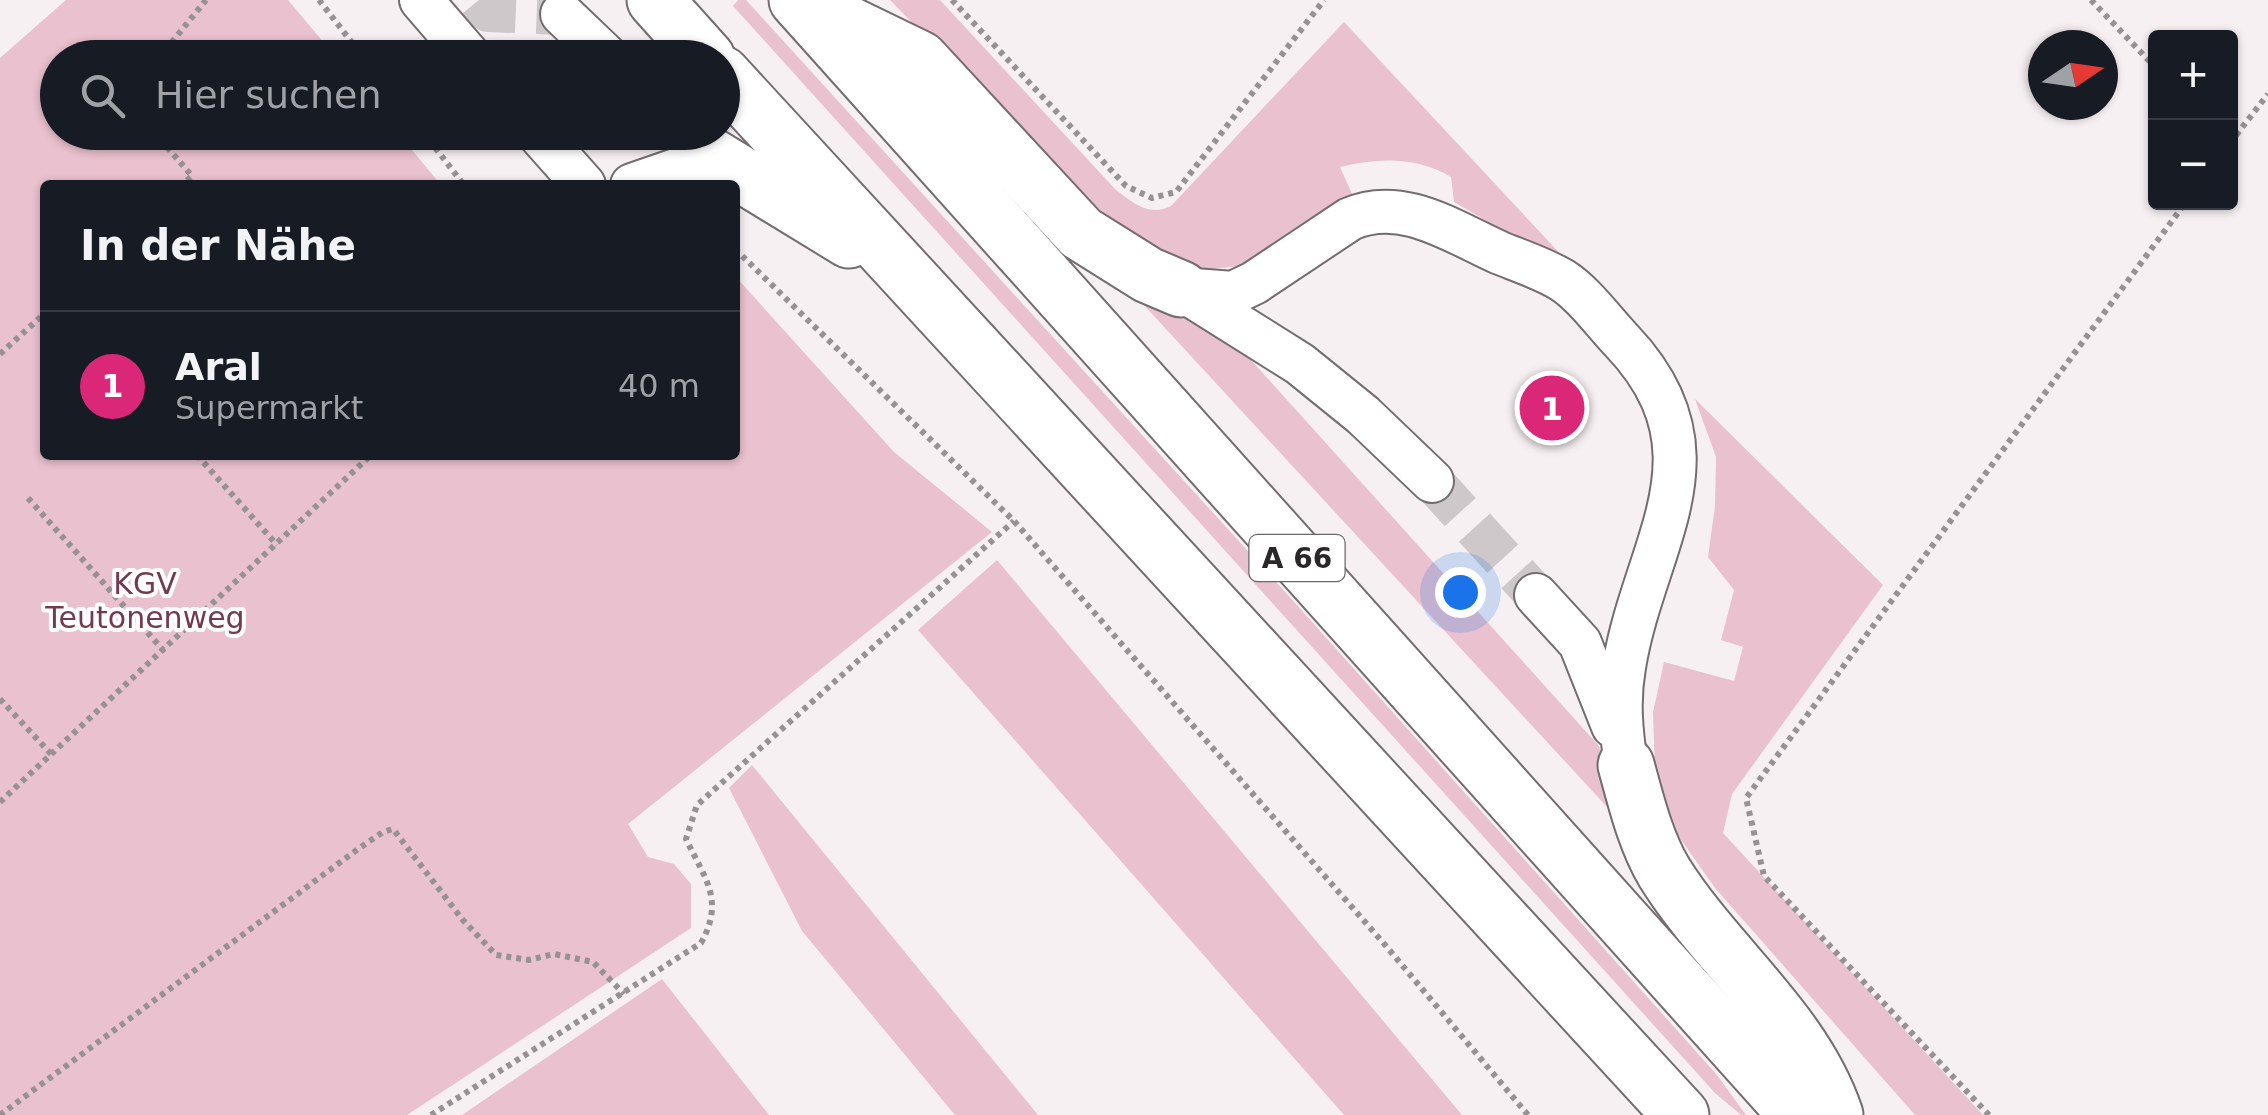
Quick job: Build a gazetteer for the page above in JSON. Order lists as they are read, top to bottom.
{
  "streets": {
    "highway": ["A 66"]
  },
  "parks": ["KGV Teutonenweg"],
  "north": "right",
  "page": {
    "map_buttons": ["+", "−"],
    "search": "Hier suchen",
    "heading": "In der Nähe",
    "list": [
      {
        "mark": "1",
        "name": "Aral",
        "note": "Supermarkt",
        "value": "40 m"
      }
    ],
    "pins": "1"
  }
}
